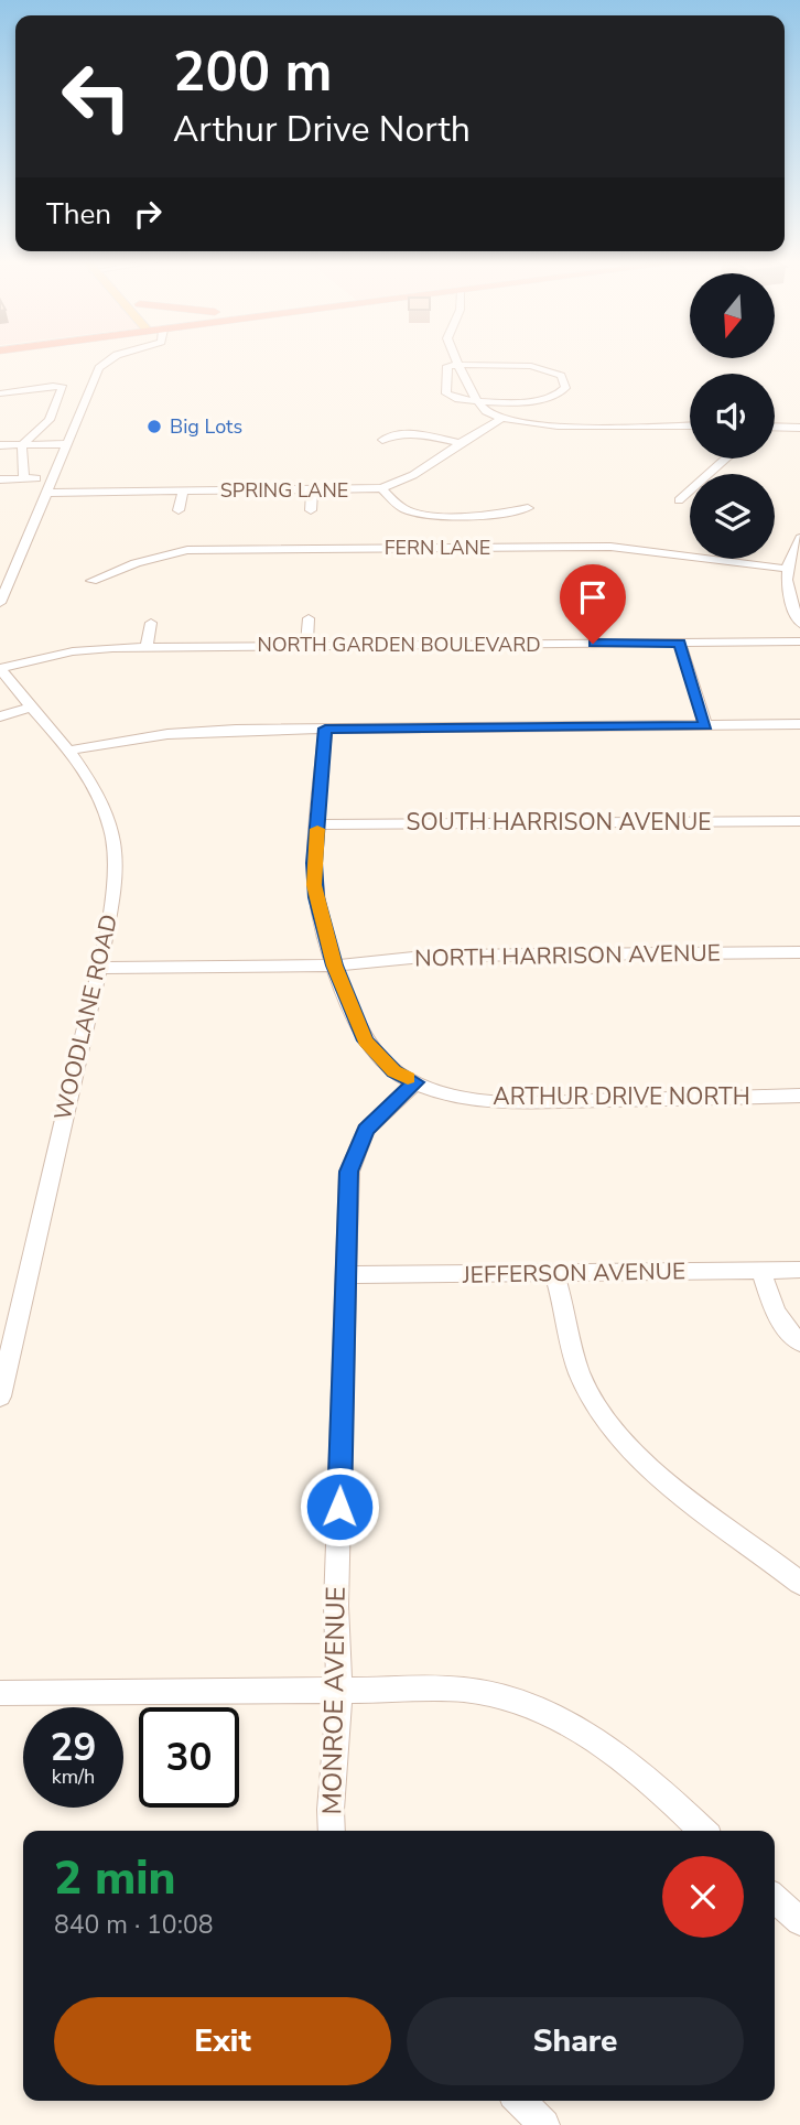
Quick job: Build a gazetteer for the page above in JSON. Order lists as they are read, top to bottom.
{
  "streets": {
    "street": [
      "SPRING LANE",
      "FERN LANE",
      "NORTH GARDEN BOULEVARD",
      "SOUTH HARRISON AVENUE",
      "NORTH HARRISON AVENUE",
      "WOODLANE ROAD",
      "ARTHUR DRIVE NORTH",
      "JEFFERSON AVENUE",
      "MONROE AVENUE"
    ]
  },
  "crossings": [
    ["NORTH GARDEN BOULEVARD", "WOODLANE ROAD"],
    ["SOUTH HARRISON AVENUE", "ARTHUR DRIVE NORTH"],
    ["NORTH HARRISON AVENUE", "WOODLANE ROAD"],
    ["NORTH HARRISON AVENUE", "ARTHUR DRIVE NORTH"],
    ["ARTHUR DRIVE NORTH", "MONROE AVENUE"],
    ["JEFFERSON AVENUE", "MONROE AVENUE"]
  ],
  "places": ["Big Lots"],
  "north": "bottom",
  "page": {
    "turn": ["200 m", "Arthur Drive North"],
    "then": "Then",
    "speed": "29 km/h",
    "limit": "30",
    "heading": ["2 min", "840 m · 10:08"],
    "buttons": ["Exit", "Share"]
  }
}
